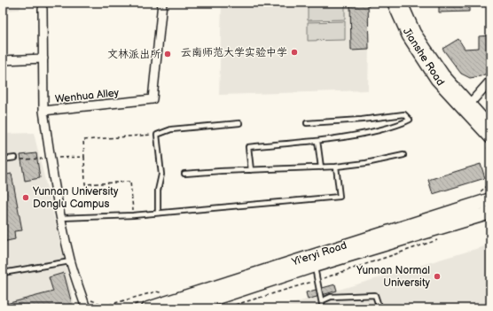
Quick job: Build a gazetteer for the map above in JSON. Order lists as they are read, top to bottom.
{
  "streets": {
    "main road": ["Yi'eryi Road"],
    "street": ["Jianshe Road", "Wenhua Alley"]
  },
  "places": [
    "云南师范大学实验中学",
    "文林派出所",
    "Yunnan University Donglu Campus",
    "Yunnan Normal University"
  ]
}
